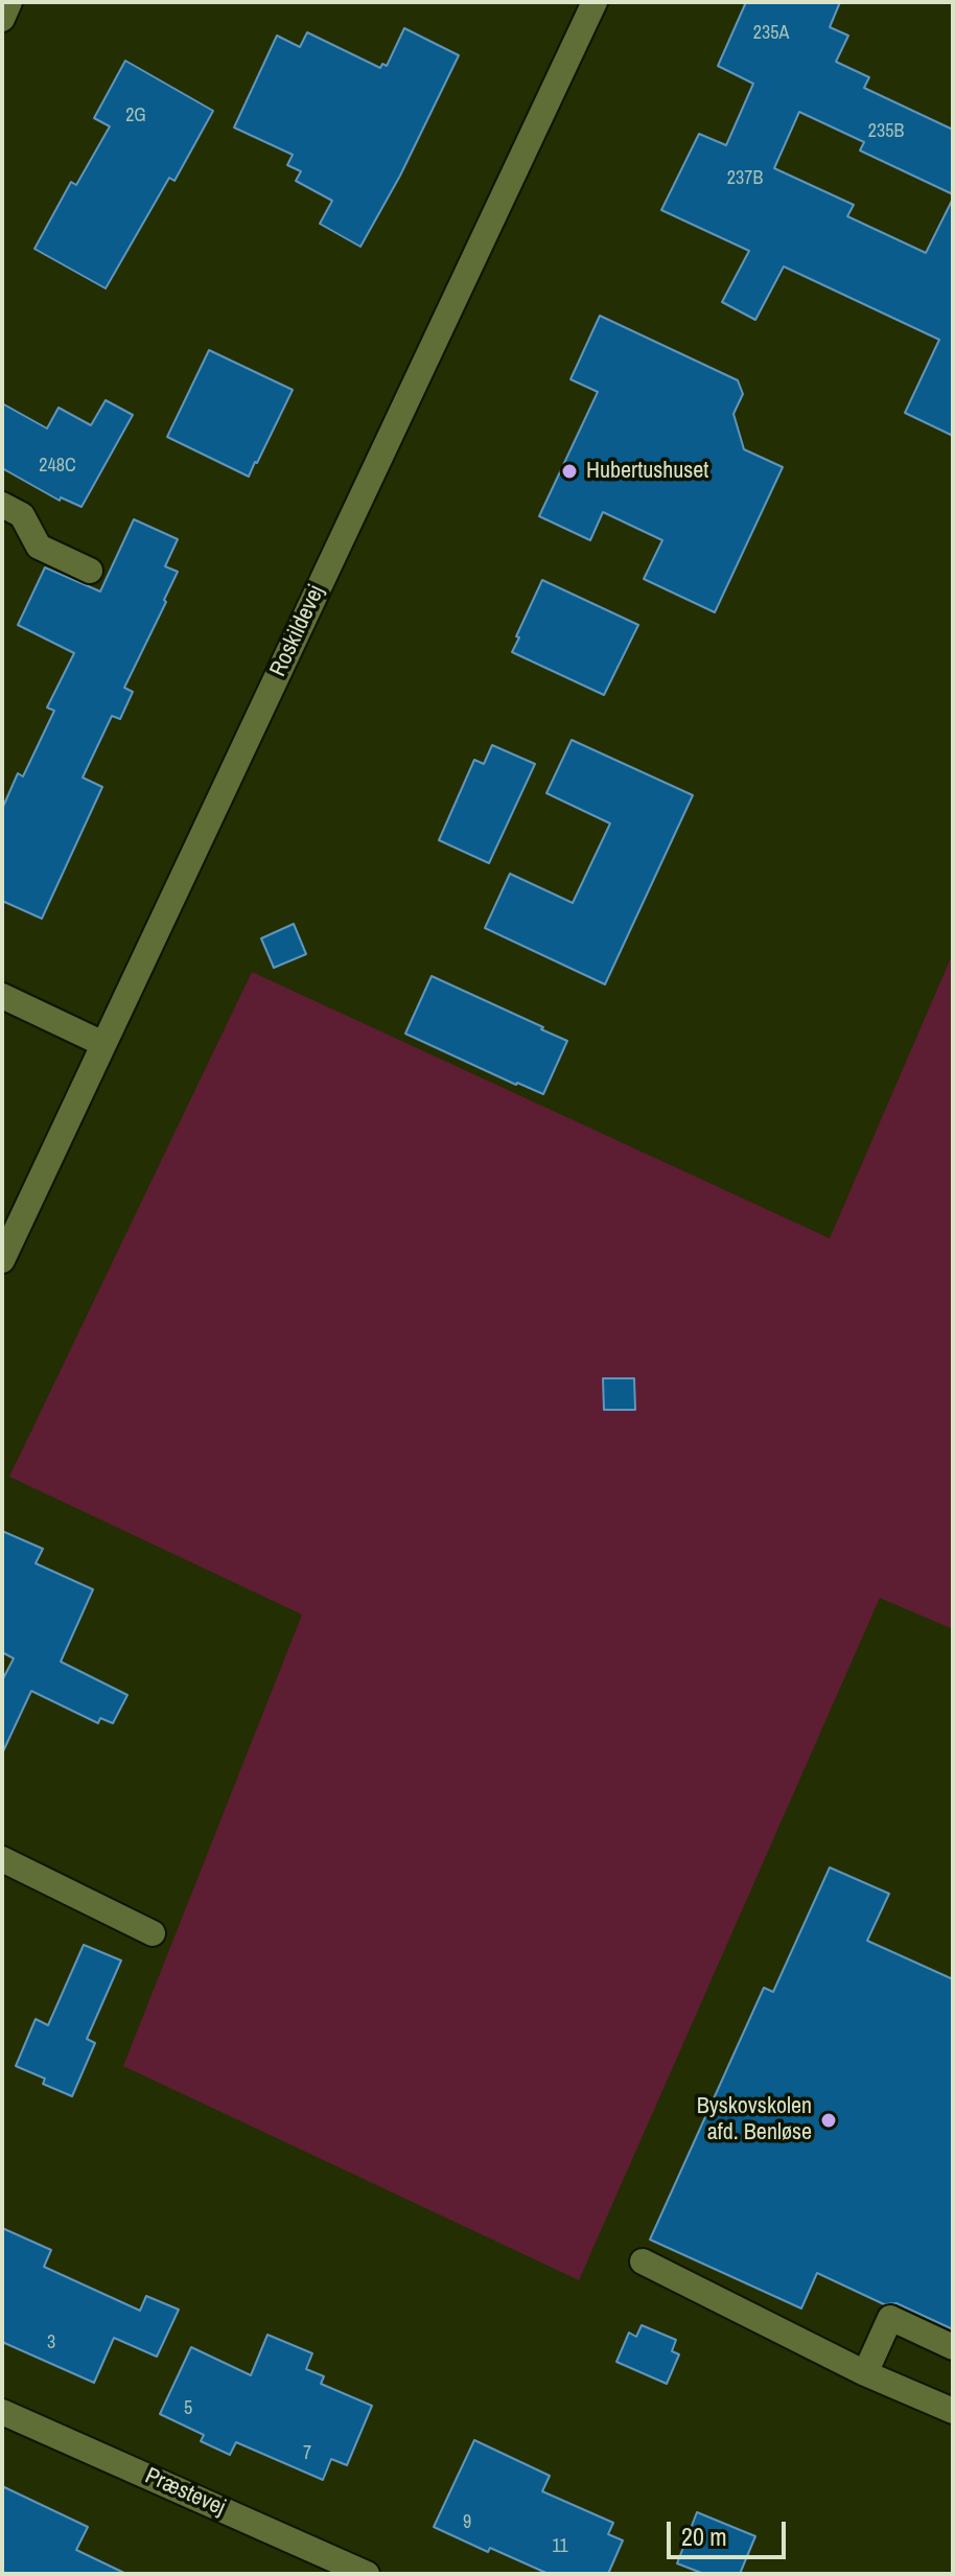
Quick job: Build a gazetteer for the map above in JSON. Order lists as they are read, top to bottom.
{
  "streets": {
    "street": ["Roskildevej", "Præstevej"]
  },
  "places": ["Hubertushuset", "Byskovskolen afd. Benløse"],
  "house_numbers": [
    "235A",
    "2G",
    "235B",
    "237B",
    "248C",
    "3",
    "5",
    "7",
    "9",
    "11"
  ],
  "scale_bar": "20 m"
}
